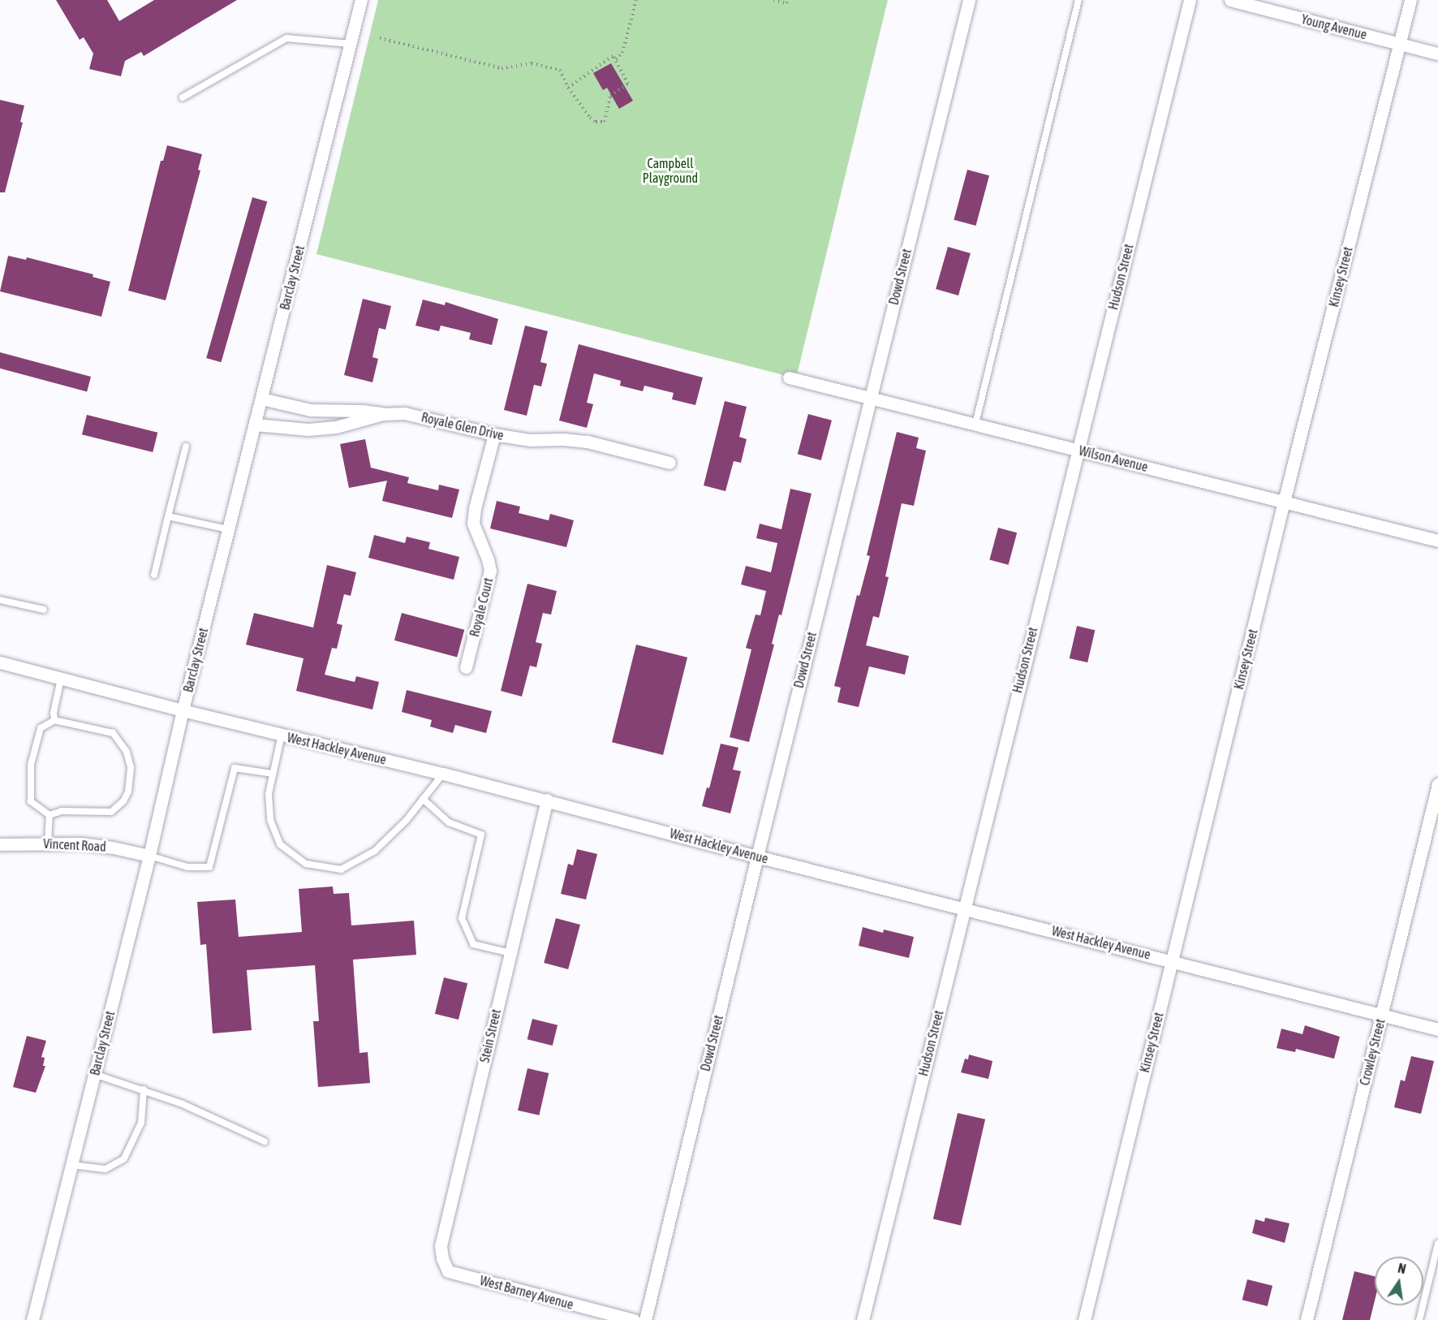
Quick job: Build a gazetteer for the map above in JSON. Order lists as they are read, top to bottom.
{
  "streets": {
    "street": [
      "Young Avenue",
      "Dowd Street",
      "Hudson Street",
      "Kinsey Street",
      "Barclay Street",
      "Royale Glen Drive",
      "Wilson Avenue",
      "Royale Court",
      "West Hackley Avenue",
      "Vincent Road",
      "Stein Street",
      "Crowley Street",
      "West Barney Avenue"
    ]
  },
  "crossings": [
    ["Young Avenue", "Kinsey Street"],
    ["Dowd Street", "Wilson Avenue"],
    ["Dowd Street", "West Hackley Avenue"],
    ["Hudson Street", "Wilson Avenue"],
    ["Hudson Street", "West Hackley Avenue"],
    ["Kinsey Street", "Wilson Avenue"],
    ["Kinsey Street", "West Hackley Avenue"],
    ["Barclay Street", "Royale Glen Drive"],
    ["Barclay Street", "West Hackley Avenue"],
    ["Barclay Street", "Vincent Road"],
    ["Royale Glen Drive", "Royale Court"],
    ["West Hackley Avenue", "Stein Street"],
    ["West Hackley Avenue", "Crowley Street"],
    ["Stein Street", "West Barney Avenue"]
  ],
  "parks": ["Campbell Playground"],
  "north": "top"
}
